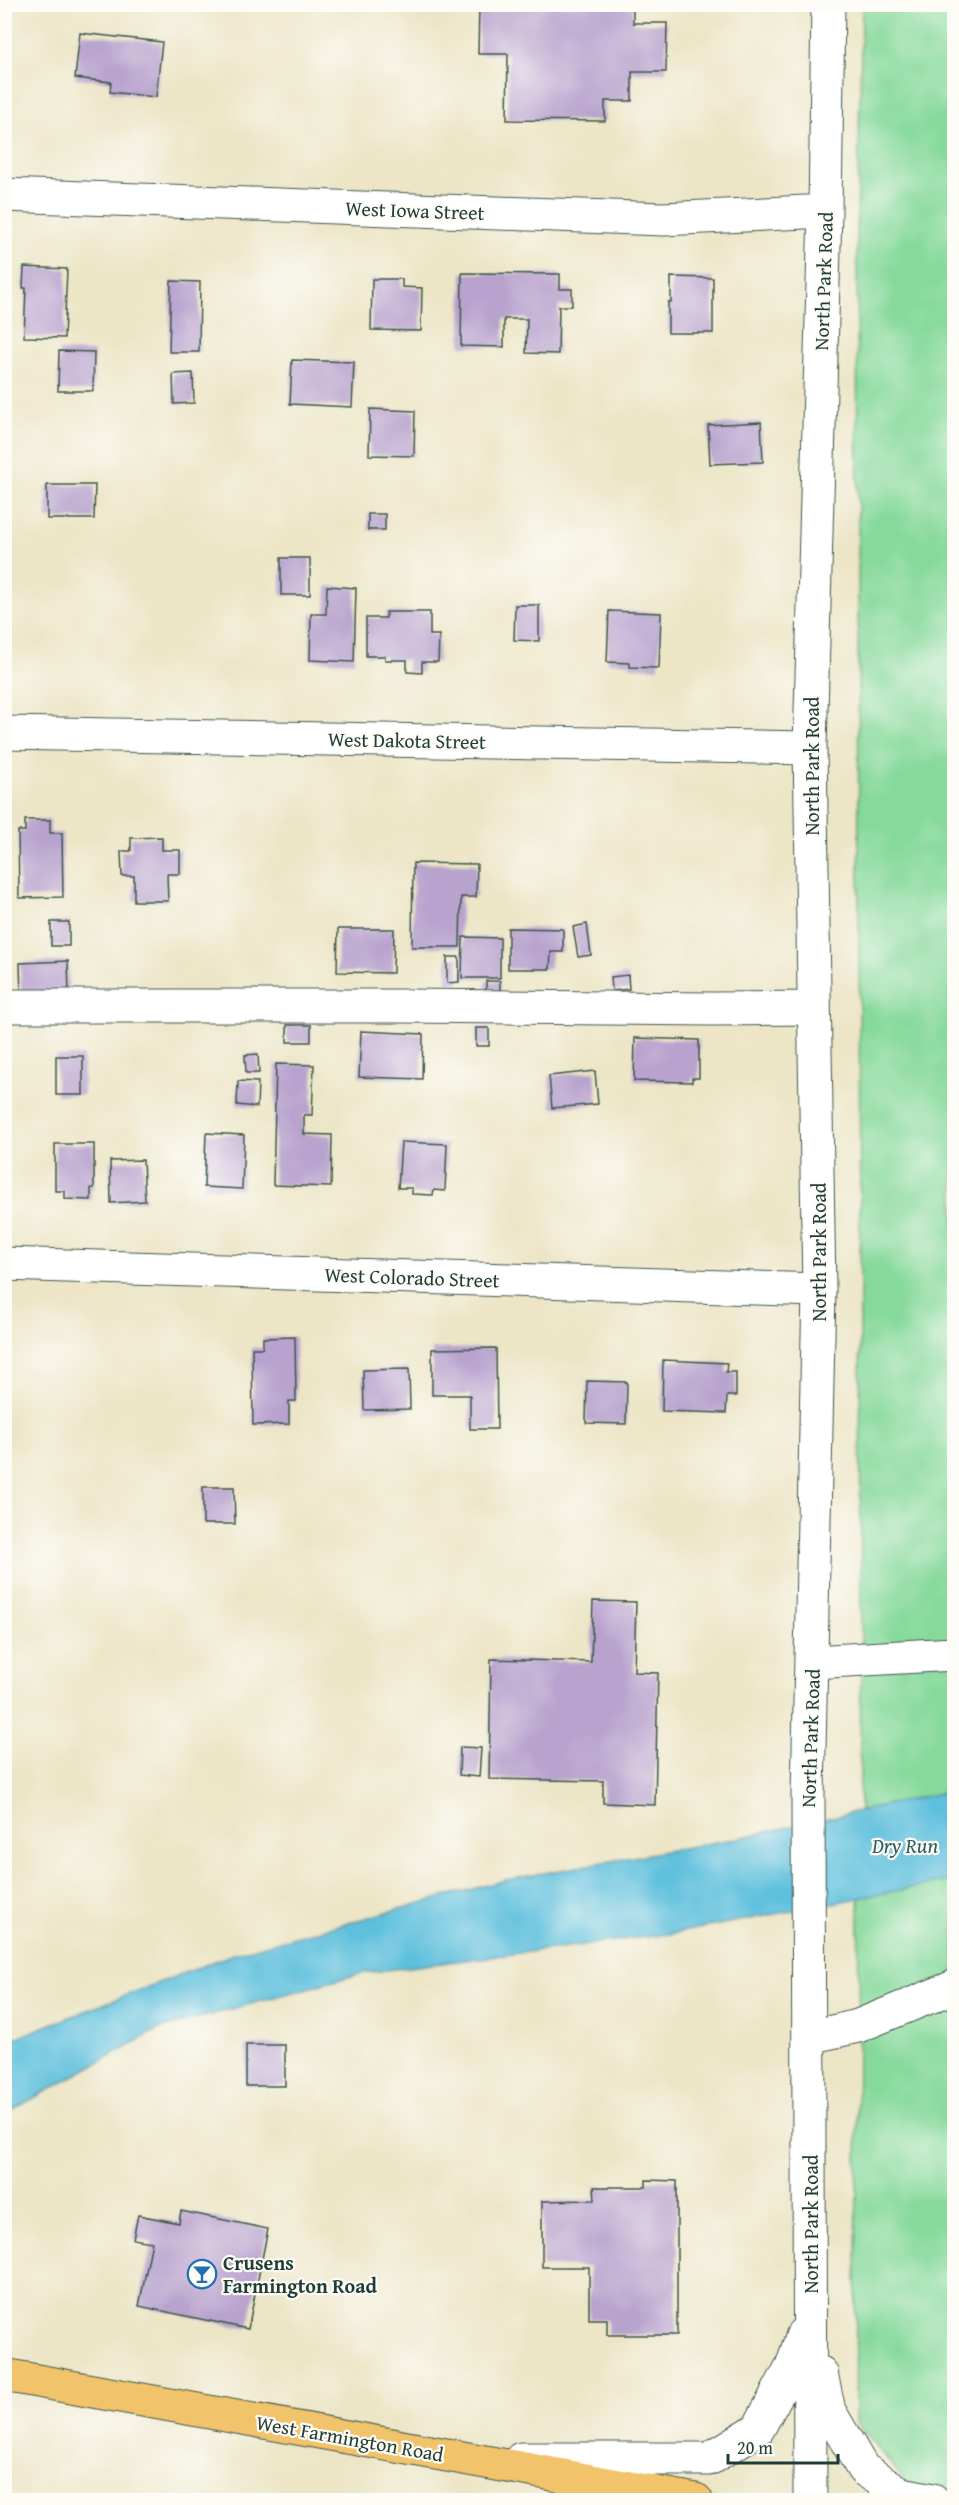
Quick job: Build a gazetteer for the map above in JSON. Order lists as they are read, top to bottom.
{
  "streets": {
    "main road": ["West Farmington Road"],
    "street": [
      "West Iowa Street",
      "North Park Road",
      "West Dakota Street",
      "West Colorado Street"
    ]
  },
  "crossings": [
    ["West Iowa Street", "North Park Road"],
    ["North Park Road", "West Dakota Street"],
    ["North Park Road", "West Colorado Street"]
  ],
  "water": ["Dry Run"],
  "places": {
    "bar": ["Crusens Farmington Road"]
  },
  "scale_bar": "20 m"
}
